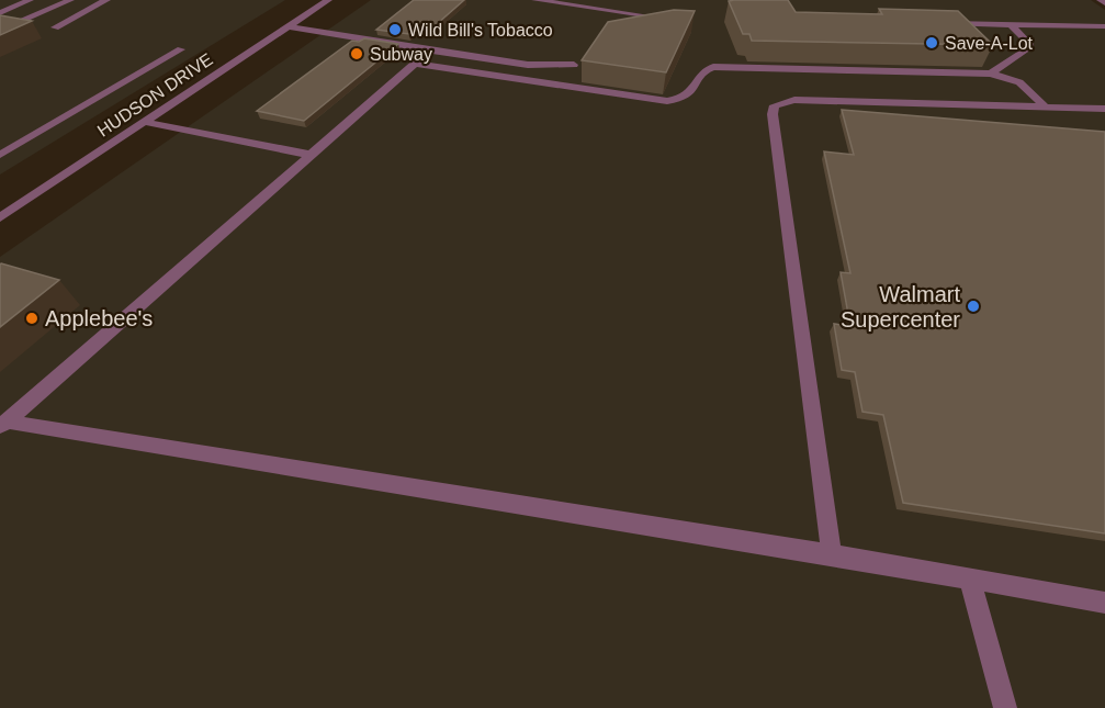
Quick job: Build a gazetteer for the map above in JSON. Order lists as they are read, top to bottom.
{
  "streets": {
    "street": ["HUDSON DRIVE"]
  },
  "places": [
    "Wild Bill's Tobacco",
    "Save-A-Lot",
    "Subway",
    "Walmart Supercenter",
    "Applebee's"
  ]
}
